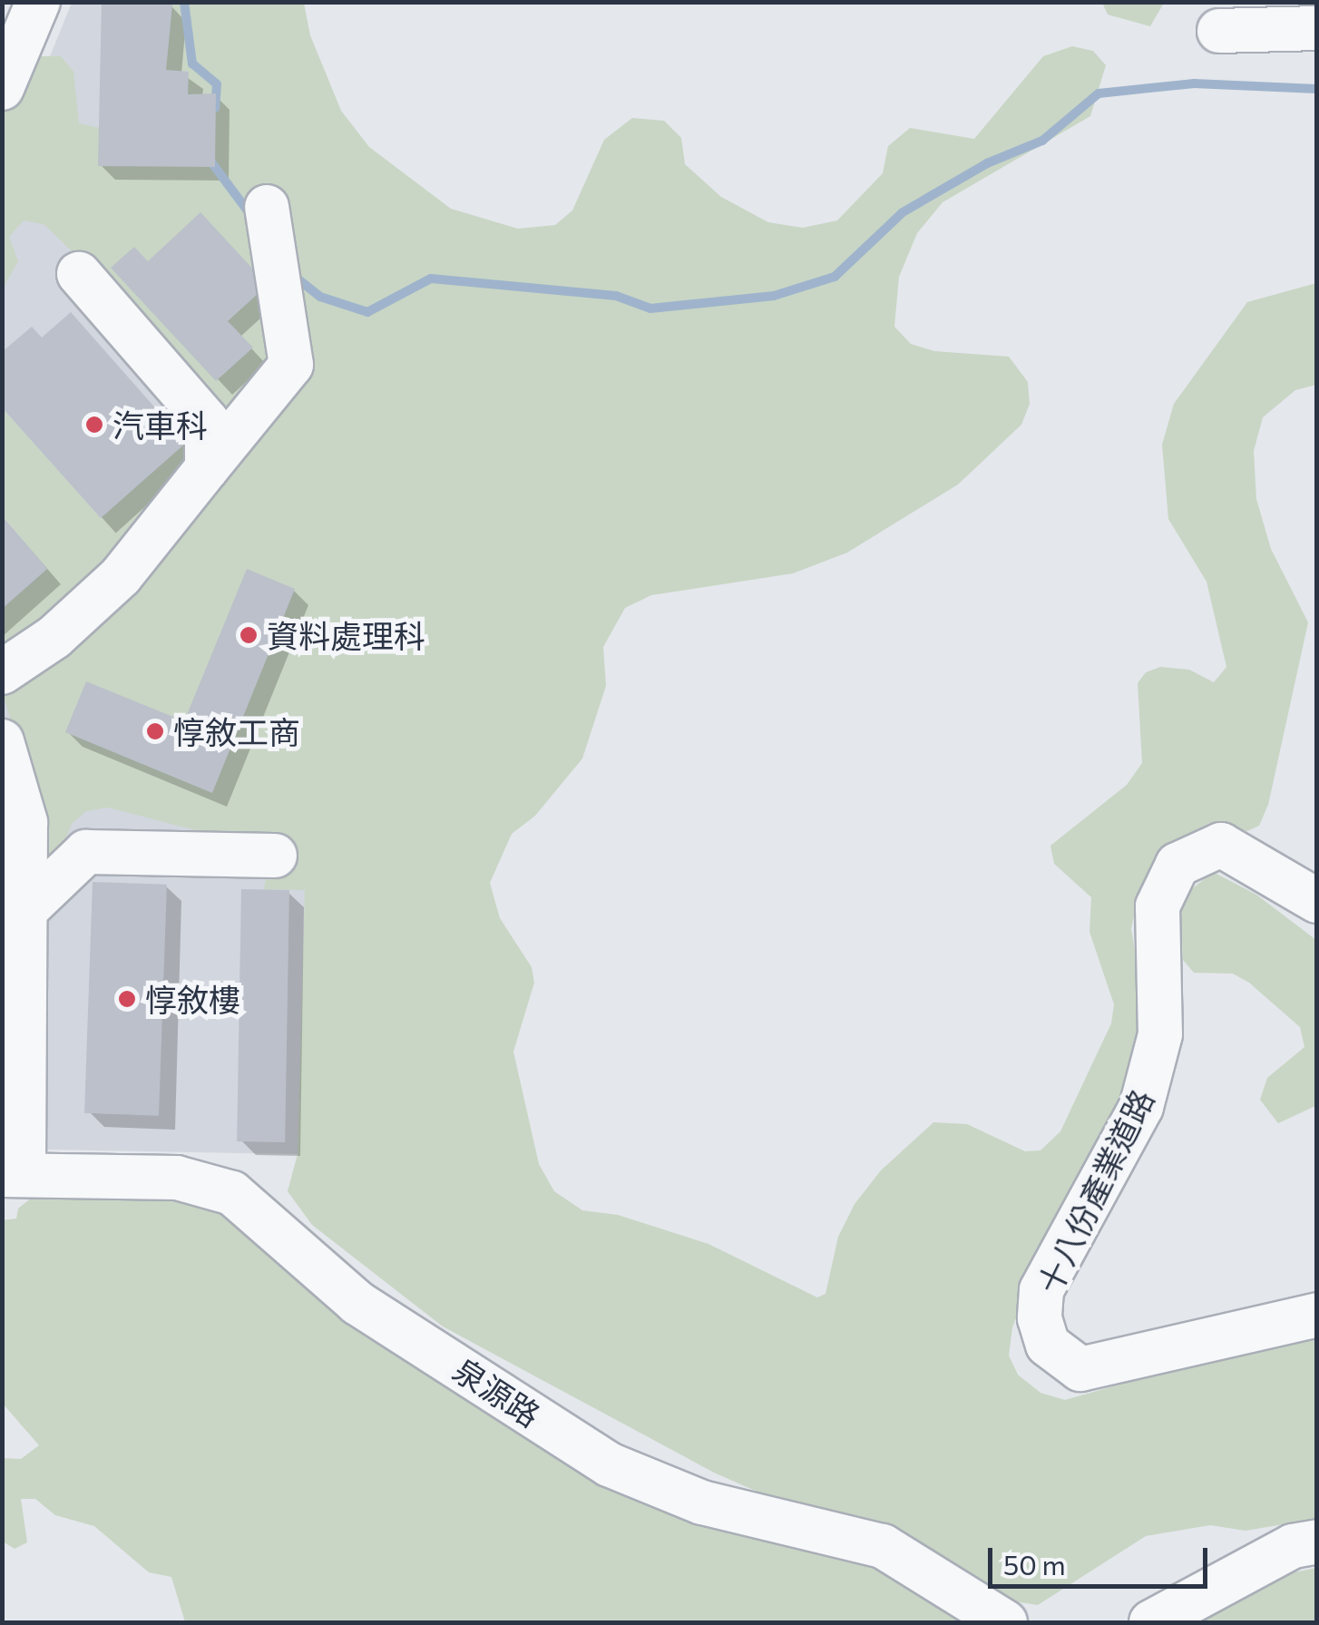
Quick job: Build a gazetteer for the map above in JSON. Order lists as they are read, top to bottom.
{
  "streets": {
    "street": ["十八份產業道路", "泉源路"]
  },
  "places": [
    "汽車科",
    "資料處理科",
    "惇敘工商",
    "惇敘樓"
  ],
  "scale_bar": "50 m"
}
